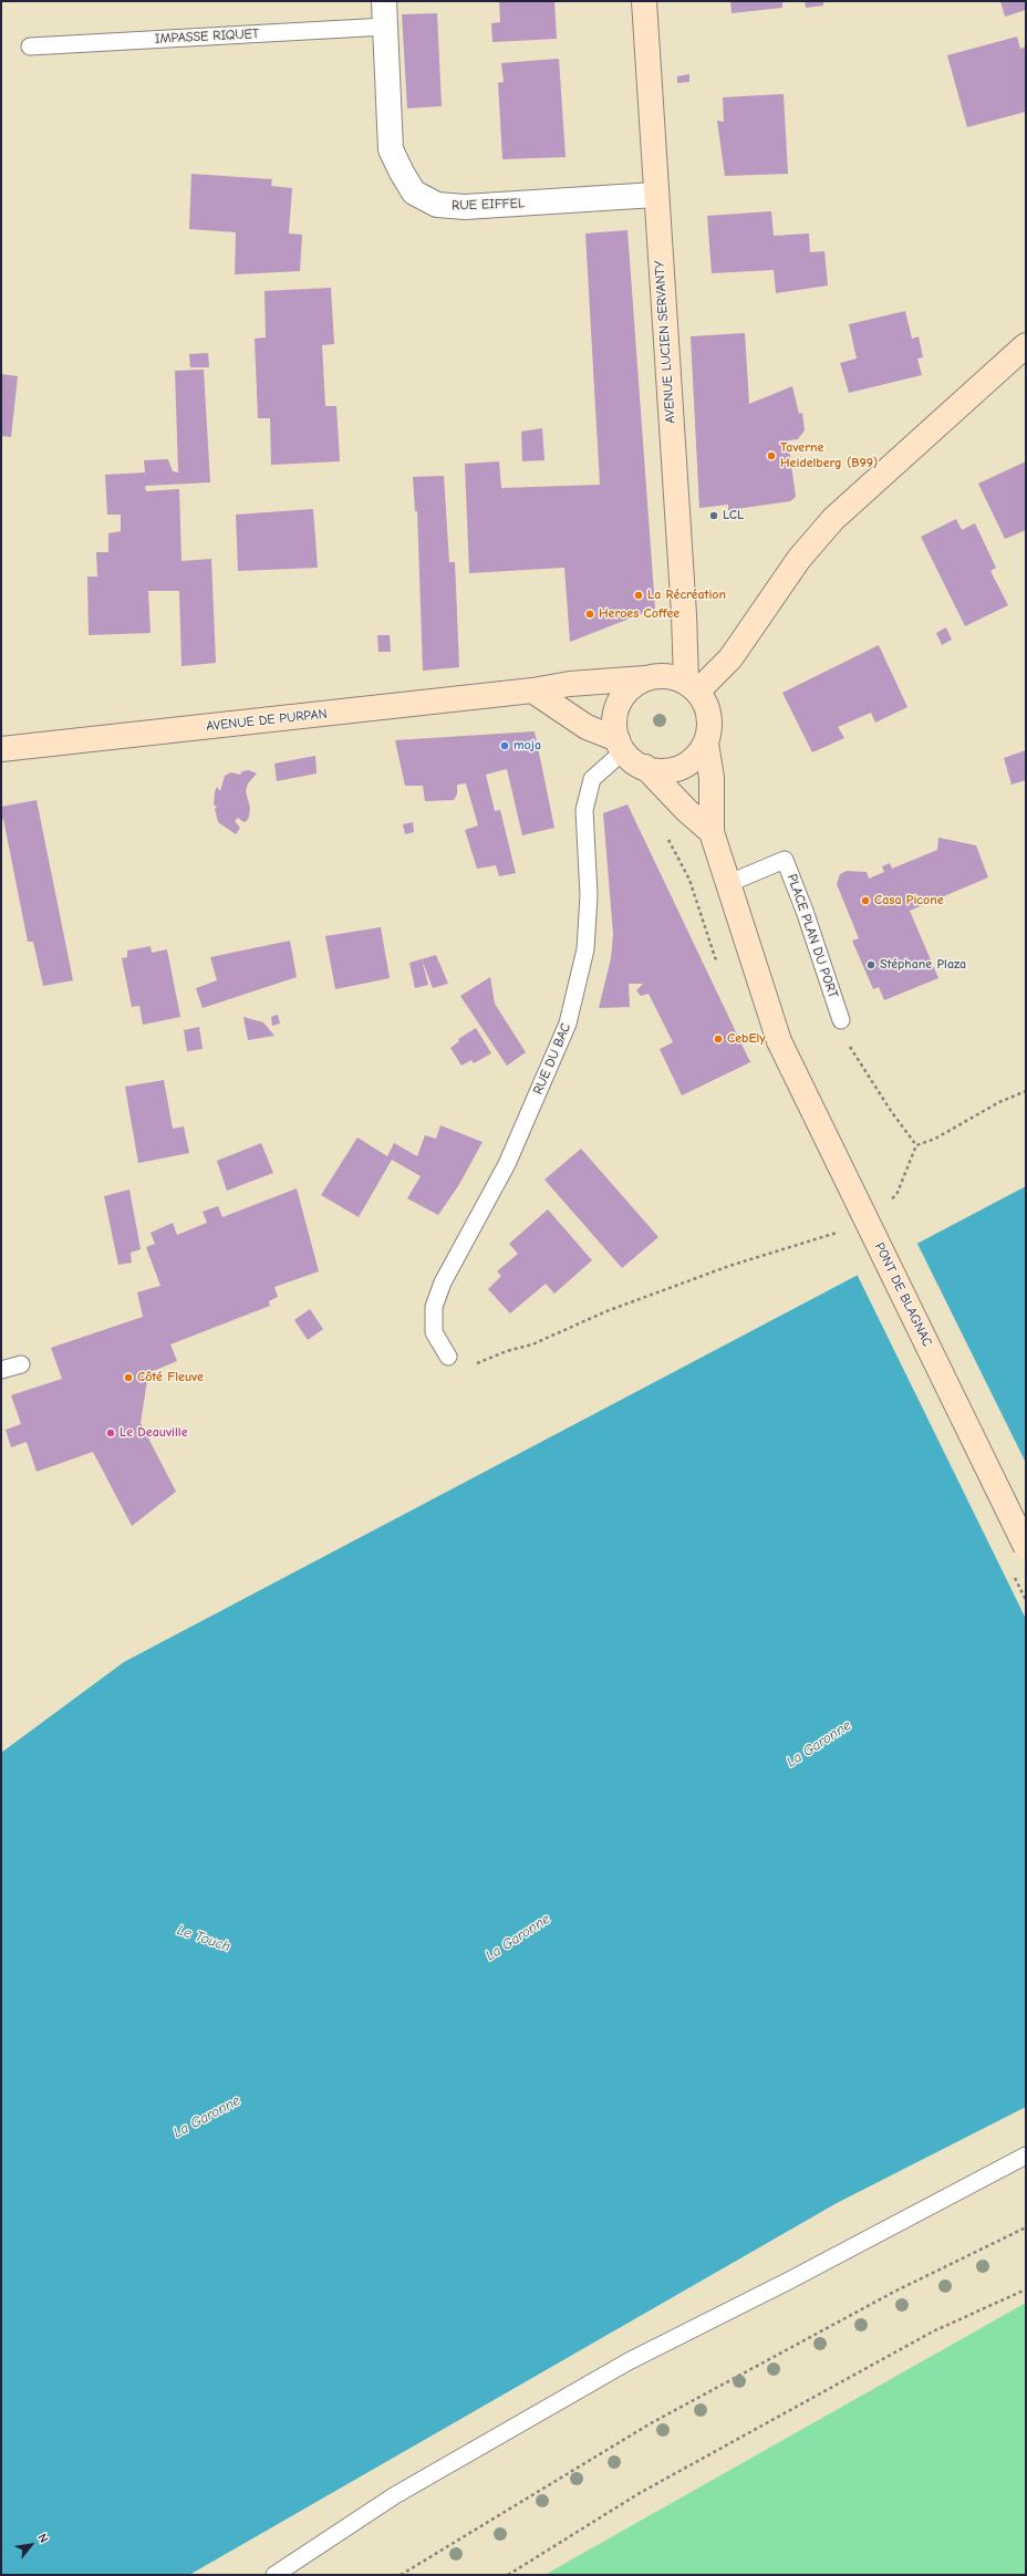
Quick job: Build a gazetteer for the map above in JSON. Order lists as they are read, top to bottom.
{
  "streets": {
    "main road": ["AVENUE LUCIEN SERVANTY", "AVENUE DE PURPAN", "PONT DE BLAGNAC"],
    "street": ["RUE EIFFEL"],
    "lane": ["IMPASSE RIQUET", "PLACE PLAN DU PORT", "RUE DU BAC"]
  },
  "crossings": [
    ["IMPASSE RIQUET", "RUE EIFFEL"],
    ["RUE EIFFEL", "AVENUE LUCIEN SERVANTY"],
    ["AVENUE LUCIEN SERVANTY", "AVENUE DE PURPAN"],
    ["AVENUE LUCIEN SERVANTY", "RUE DU BAC"],
    ["AVENUE DE PURPAN", "RUE DU BAC"],
    ["PLACE PLAN DU PORT", "PONT DE BLAGNAC"]
  ],
  "water": ["La Garonne", "Le Touch"],
  "places": [
    "Taverne Heidelberg (B99)",
    "LCL",
    "La Récréation",
    "Heroes Coffee",
    "moja",
    "Casa Picone",
    "Stéphane Plaza",
    "CebEly",
    "Côté Fleuve",
    "Le Deauville"
  ],
  "north": "top right"
}
